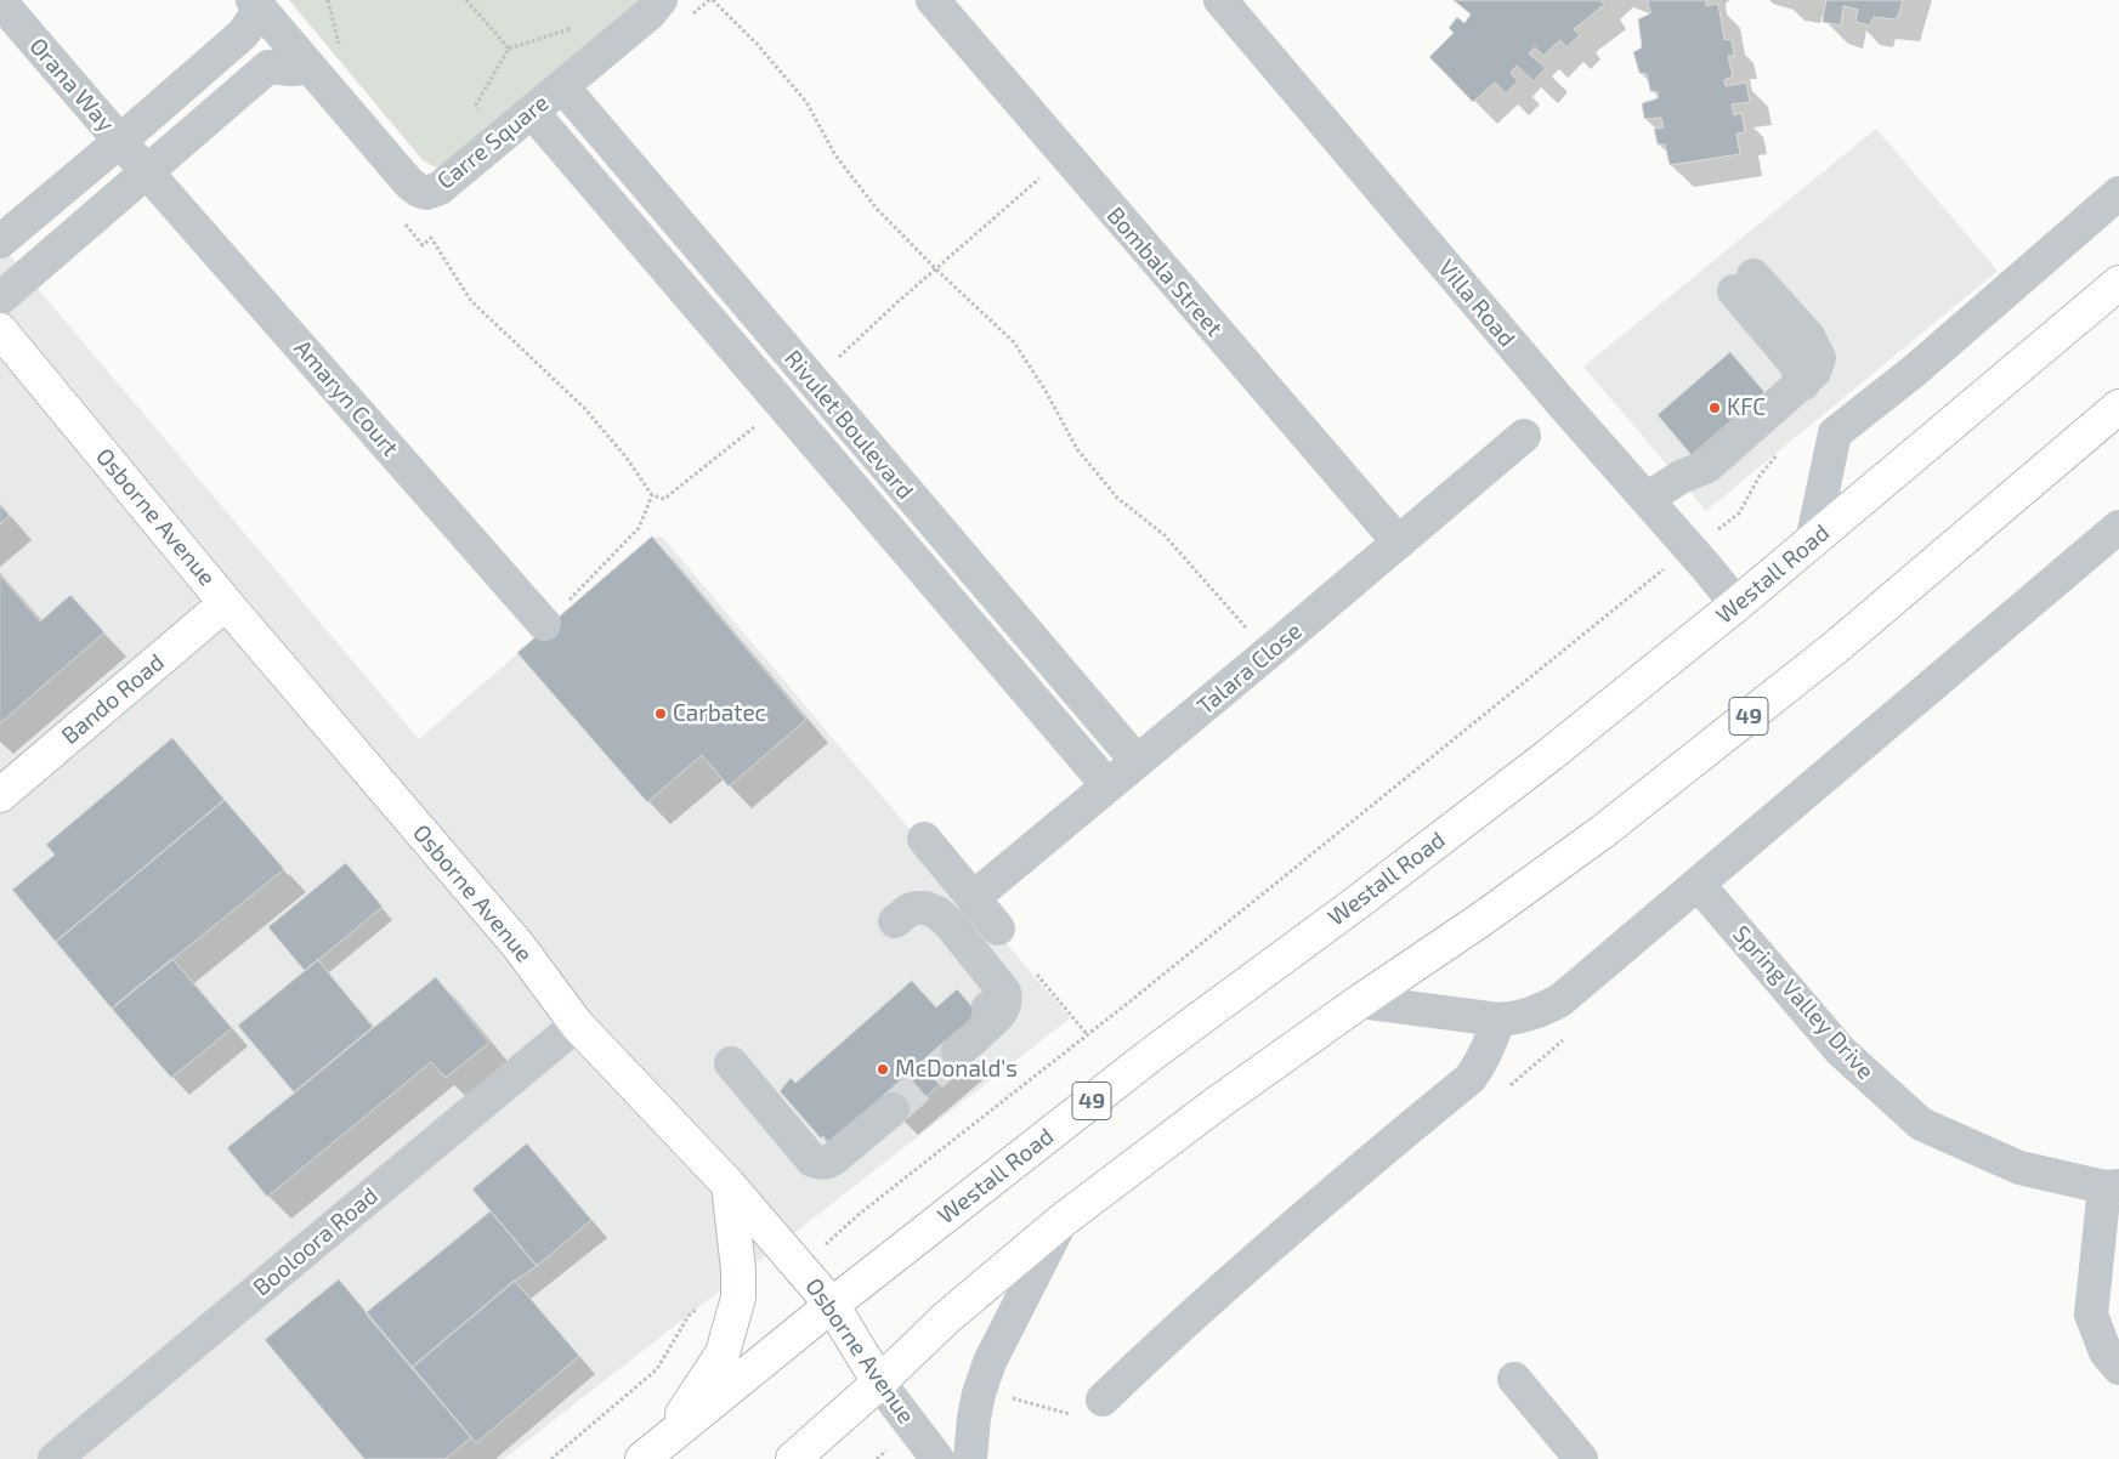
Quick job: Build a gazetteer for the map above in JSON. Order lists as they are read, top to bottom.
{
  "streets": {
    "main road": [
      "Osborne Avenue",
      "Westall Road",
      "Bando Road",
      "49"
    ],
    "street": [
      "Orana Way",
      "Carre Square",
      "Bombala Street",
      "Villa Road",
      "Amaryn Court",
      "Rivulet Boulevard",
      "Talara Close",
      "Spring Valley Drive",
      "Booloora Road"
    ]
  },
  "crossings": [
    ["Orana Way", "Carre Square"],
    ["Orana Way", "Amaryn Court"],
    ["Carre Square", "Rivulet Boulevard"],
    ["Bombala Street", "Talara Close"],
    ["Villa Road", "Westall Road"],
    ["Rivulet Boulevard", "Talara Close"],
    ["Osborne Avenue", "Westall Road"],
    ["Osborne Avenue", "Bando Road"],
    ["Osborne Avenue", "49"],
    ["Osborne Avenue", "Booloora Road"]
  ],
  "places": ["KFC", "Carbatec", "McDonald's"]
}
